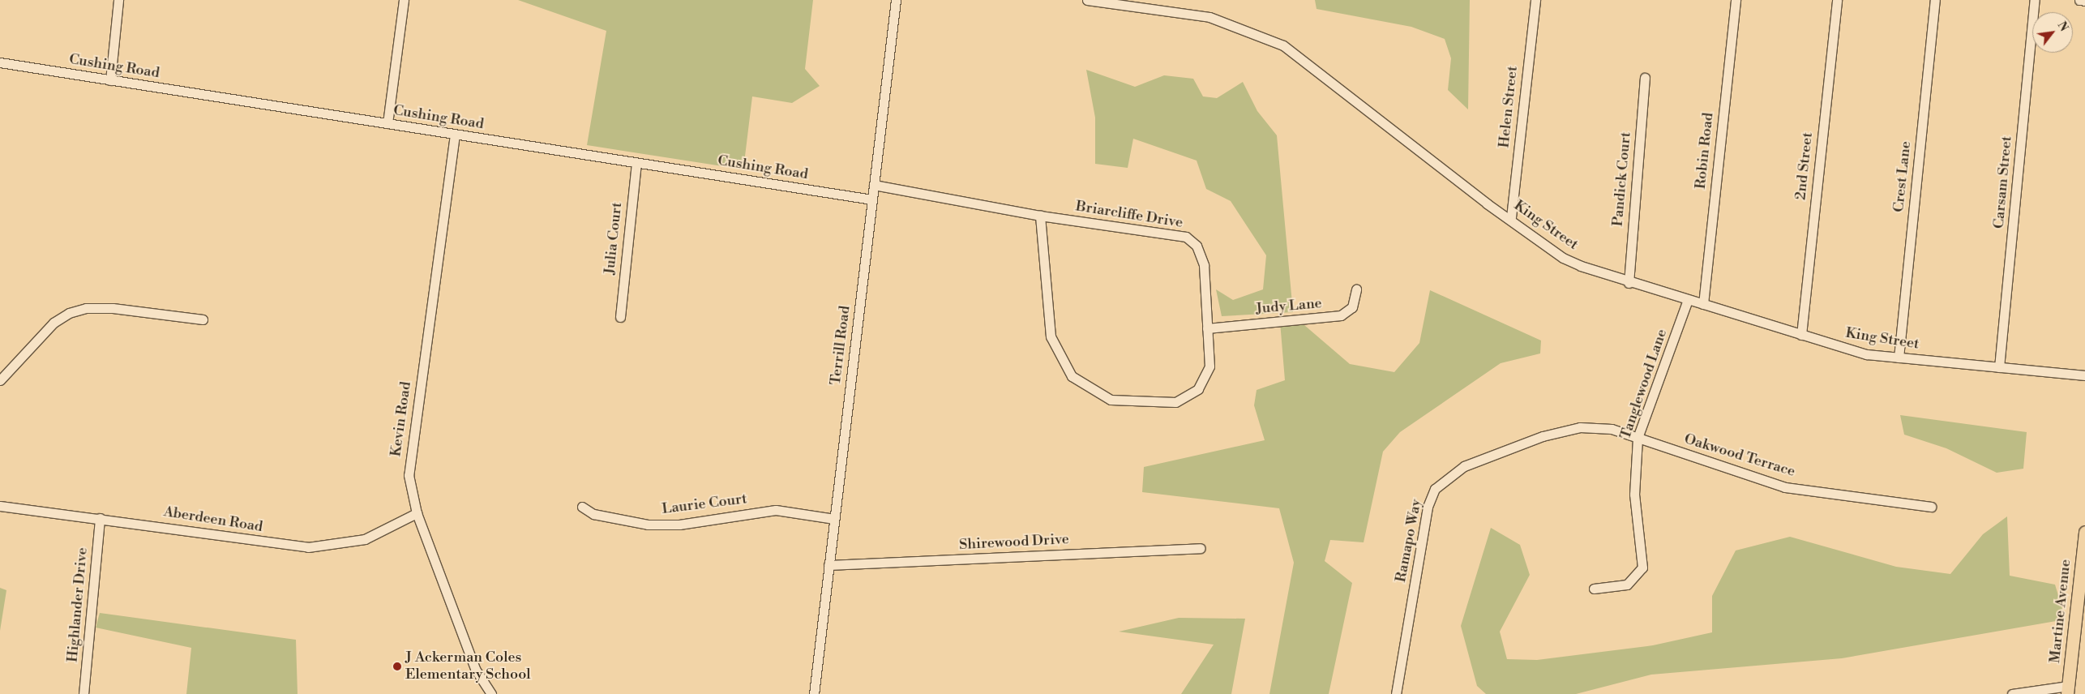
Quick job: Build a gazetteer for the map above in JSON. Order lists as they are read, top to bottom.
{
  "streets": {
    "main road": ["Martine Avenue"],
    "street": [
      "Cushing Road",
      "Helen Street",
      "Robin Road",
      "2nd Street",
      "Crest Lane",
      "Pandick Court",
      "Carsam Street",
      "Briarcliffe Drive",
      "King Street",
      "Julia Court",
      "Judy Lane",
      "Terrill Road",
      "Tanglewood Lane",
      "Kevin Road",
      "Oakwood Terrace",
      "Laurie Court",
      "Aberdeen Road",
      "Ramapo Way",
      "Shirewood Drive",
      "Highlander Drive"
    ]
  },
  "crossings": [
    ["Cushing Road", "Julia Court"],
    ["Cushing Road", "Terrill Road"],
    ["Cushing Road", "Kevin Road"],
    ["Helen Street", "King Street"],
    ["Robin Road", "King Street"],
    ["2nd Street", "King Street"],
    ["Crest Lane", "King Street"],
    ["Pandick Court", "King Street"],
    ["Carsam Street", "King Street"],
    ["Briarcliffe Drive", "Judy Lane"],
    ["Briarcliffe Drive", "Terrill Road"],
    ["King Street", "Tanglewood Lane"],
    ["Terrill Road", "Laurie Court"],
    ["Terrill Road", "Shirewood Drive"],
    ["Tanglewood Lane", "Oakwood Terrace"],
    ["Tanglewood Lane", "Ramapo Way"],
    ["Kevin Road", "Aberdeen Road"],
    ["Oakwood Terrace", "Ramapo Way"],
    ["Aberdeen Road", "Highlander Drive"]
  ],
  "places": ["J Ackerman Coles Elementary School"],
  "north": "top right"
}
